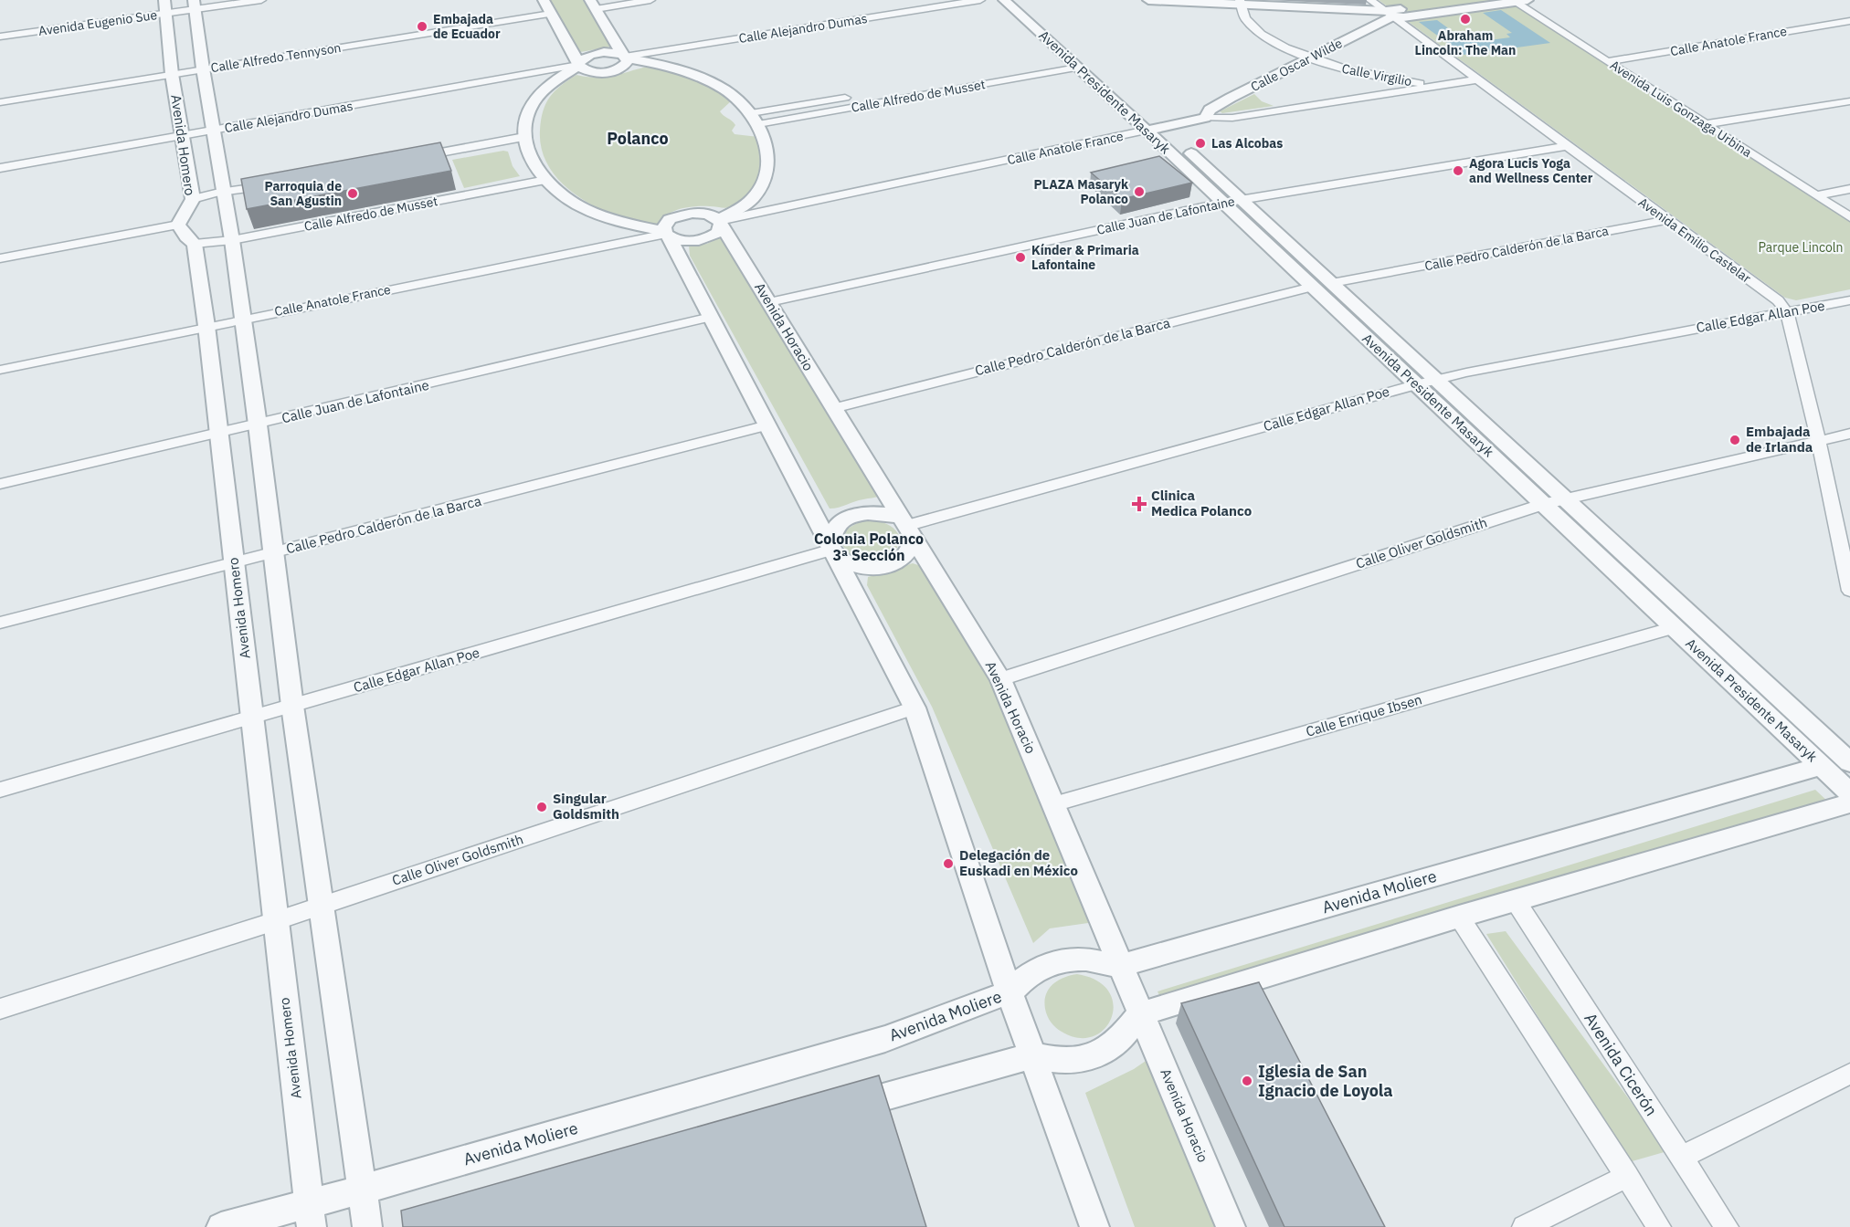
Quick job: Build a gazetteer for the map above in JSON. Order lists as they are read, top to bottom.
{
  "streets": {
    "street": [
      "Avenida Eugenio Sue",
      "Calle Alejandro Dumas",
      "Calle Anatole France",
      "Calle Alfredo Tennyson",
      "Calle Oscar Wilde",
      "Calle Virgilio",
      "Avenida Presidente Masaryk",
      "Calle Alfredo de Musset",
      "Avenida Luis Gonzaga Urbina",
      "Avenida Homero",
      "Calle Juan de Lafontaine",
      "Avenida Emilio Castelar",
      "Calle Pedro Calderón de la Barca",
      "Calle Edgar Allan Poe",
      "Avenida Horacio",
      "Calle Oliver Goldsmith",
      "Calle Enrique Ibsen",
      "Avenida Moliere",
      "Avenida Cicerón"
    ]
  },
  "crossings": [
    ["Avenida Eugenio Sue", "Avenida Homero"],
    ["Calle Alejandro Dumas", "Avenida Homero"],
    ["Calle Anatole France", "Calle Oscar Wilde"],
    ["Calle Anatole France", "Calle Virgilio"],
    ["Calle Anatole France", "Avenida Presidente Masaryk"],
    ["Calle Anatole France", "Avenida Luis Gonzaga Urbina"],
    ["Calle Anatole France", "Avenida Homero"],
    ["Calle Anatole France", "Avenida Emilio Castelar"],
    ["Calle Anatole France", "Avenida Horacio"],
    ["Calle Alfredo Tennyson", "Avenida Homero"],
    ["Calle Oscar Wilde", "Calle Virgilio"],
    ["Calle Oscar Wilde", "Avenida Emilio Castelar"],
    ["Avenida Presidente Masaryk", "Calle Alfredo de Musset"],
    ["Avenida Presidente Masaryk", "Calle Juan de Lafontaine"],
    ["Avenida Presidente Masaryk", "Calle Pedro Calderón de la Barca"],
    ["Avenida Presidente Masaryk", "Calle Edgar Allan Poe"],
    ["Avenida Presidente Masaryk", "Calle Oliver Goldsmith"],
    ["Avenida Presidente Masaryk", "Calle Enrique Ibsen"],
    ["Avenida Presidente Masaryk", "Avenida Moliere"],
    ["Calle Alfredo de Musset", "Avenida Homero"],
    ["Avenida Homero", "Calle Juan de Lafontaine"],
    ["Avenida Homero", "Calle Pedro Calderón de la Barca"],
    ["Avenida Homero", "Calle Edgar Allan Poe"],
    ["Avenida Homero", "Calle Oliver Goldsmith"],
    ["Avenida Homero", "Avenida Moliere"],
    ["Calle Juan de Lafontaine", "Avenida Emilio Castelar"],
    ["Calle Juan de Lafontaine", "Avenida Horacio"],
    ["Avenida Emilio Castelar", "Calle Pedro Calderón de la Barca"],
    ["Avenida Emilio Castelar", "Calle Edgar Allan Poe"],
    ["Avenida Emilio Castelar", "Calle Oliver Goldsmith"],
    ["Calle Pedro Calderón de la Barca", "Avenida Horacio"],
    ["Calle Edgar Allan Poe", "Avenida Horacio"],
    ["Avenida Horacio", "Calle Oliver Goldsmith"],
    ["Avenida Horacio", "Calle Enrique Ibsen"],
    ["Avenida Horacio", "Avenida Moliere"]
  ],
  "districts": ["Polanco", "Colonia Polanco 3ª Sección"],
  "parks": ["Parque Lincoln"],
  "places": {
    "other": [
      "Abraham Lincoln: The Man",
      "Embajada de Ecuador",
      "Las Alcobas",
      "Agora Lucis Yoga and Wellness Center",
      "PLAZA Masaryk Polanco",
      "Parroquia de San Agustin",
      "Kínder & Primaria Lafontaine",
      "Embajada de Irlanda",
      "Singular Goldsmith",
      "Delegación de Euskadi en México",
      "Iglesia de San Ignacio de Loyola"
    ],
    "health": ["Clinica Medica Polanco"]
  }
}
